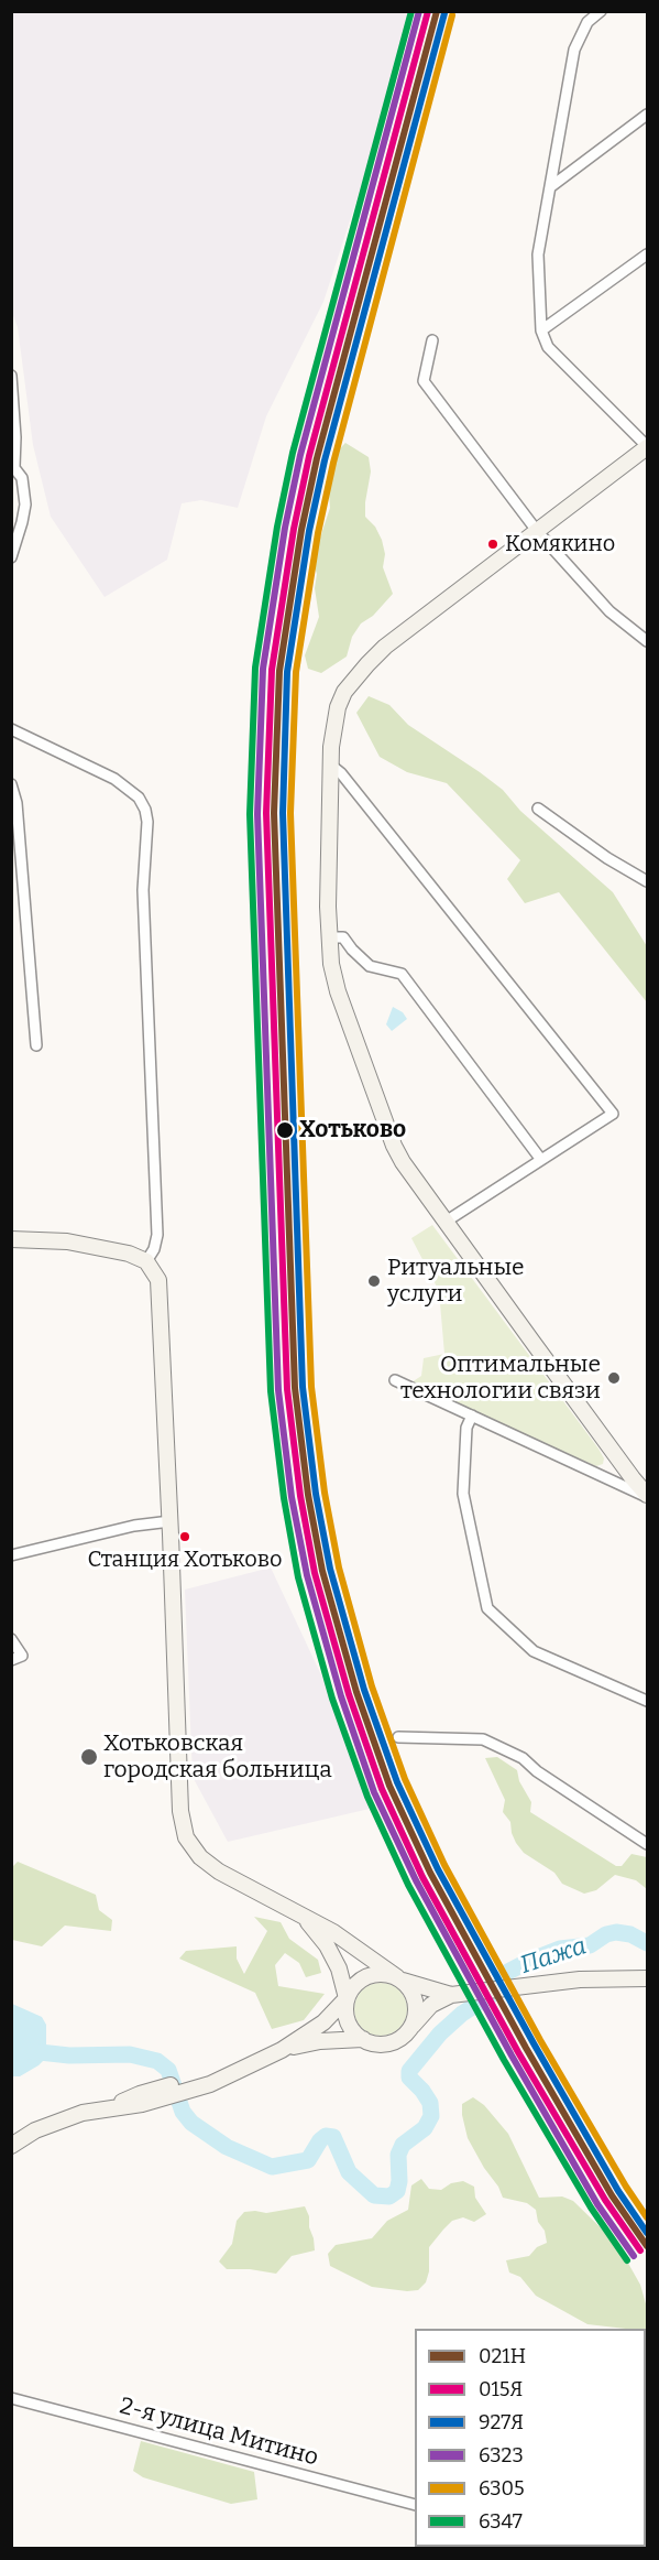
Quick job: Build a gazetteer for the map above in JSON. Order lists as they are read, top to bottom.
{
  "streets": {
    "street": ["2-я улица Митино"]
  },
  "water": ["Пажа"],
  "places": [
    "Комякино",
    "Хотьково",
    "Ритуальные услуги",
    "Оптимальные технологии связи",
    "Станция Хотьково",
    "Хотьковская городская больница"
  ],
  "lines": [
    "transit line 021Н",
    "transit line 015Я",
    "transit line 6323",
    "transit line 6347",
    "transit line 927Я",
    "transit line 6305"
  ],
  "legend": [
    "021Н",
    "015Я",
    "927Я",
    "6323",
    "6305",
    "6347"
  ]
}
